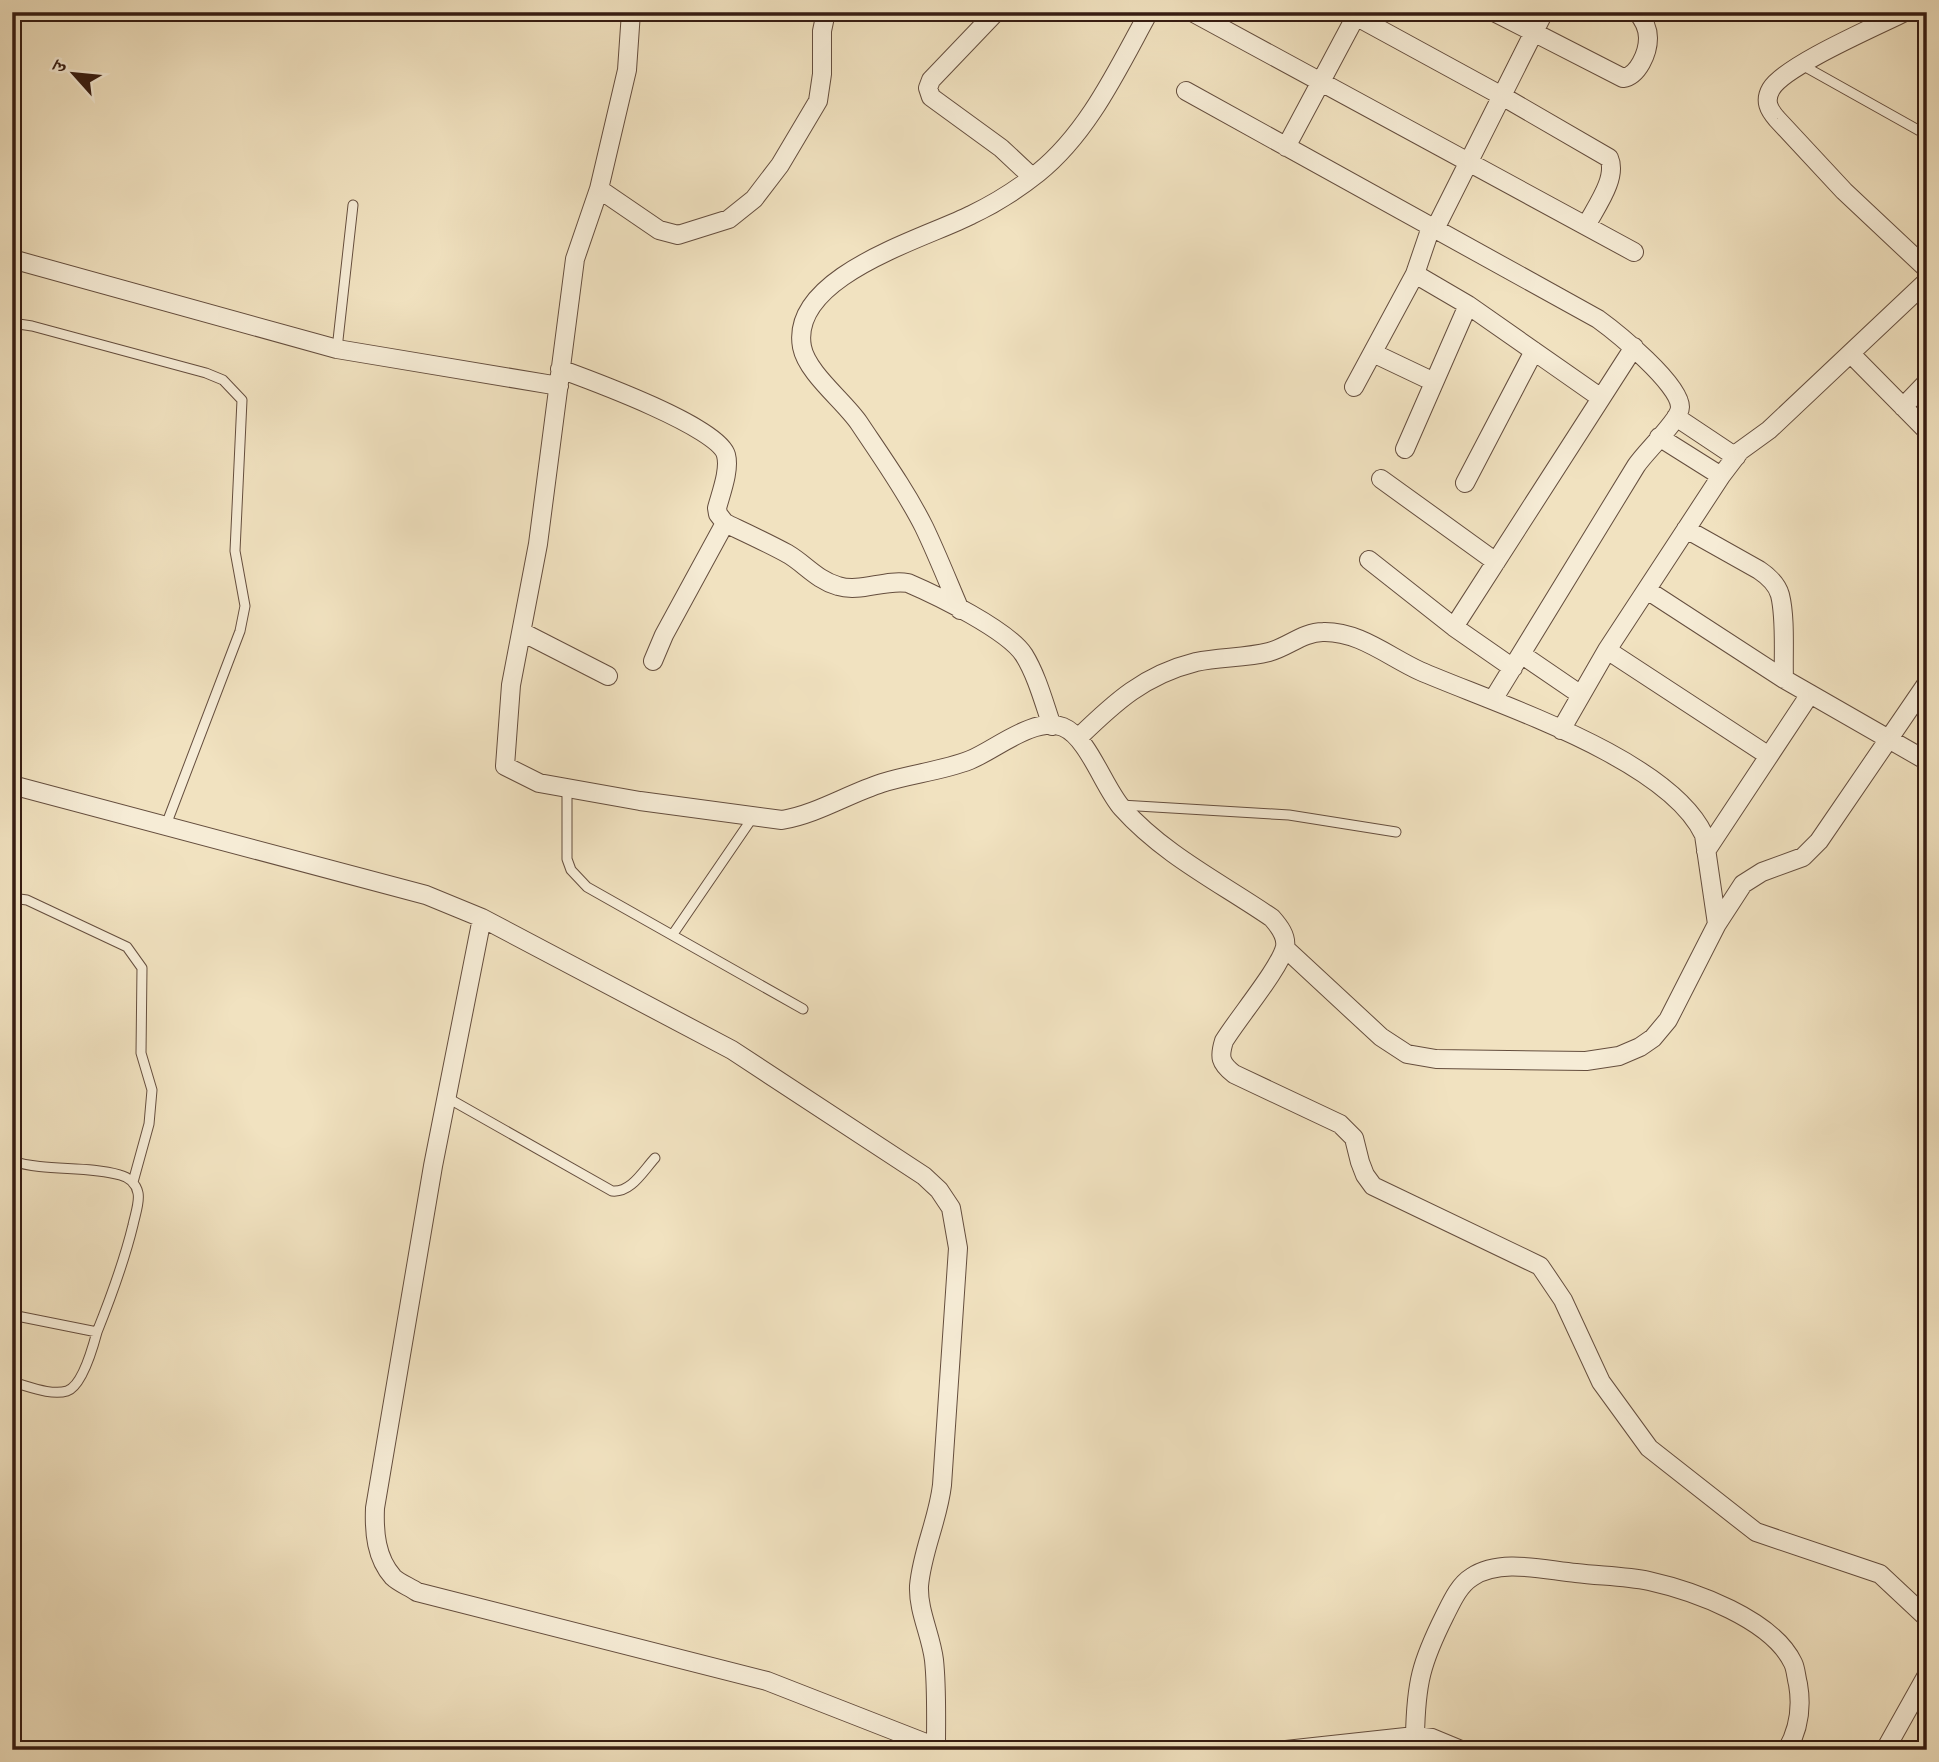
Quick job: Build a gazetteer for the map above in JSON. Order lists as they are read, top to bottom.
{
  "north": "top left"
}
